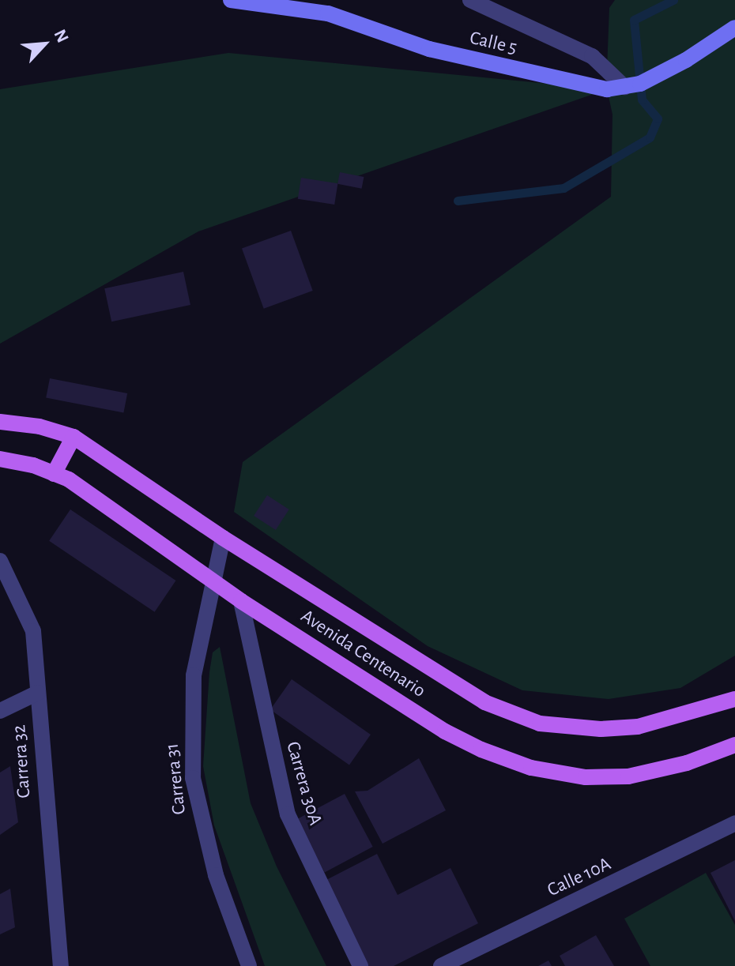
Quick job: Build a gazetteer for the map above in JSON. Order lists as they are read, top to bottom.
{
  "streets": {
    "main road": ["Avenida Centenario"],
    "street": [
      "Calle 5",
      "Carrera 32",
      "Carrera 31",
      "Carrera 30A",
      "Calle 10A"
    ]
  },
  "crossings": [
    ["Avenida Centenario", "Carrera 31"],
    ["Avenida Centenario", "Carrera 30A"]
  ],
  "north": "top right"
}
